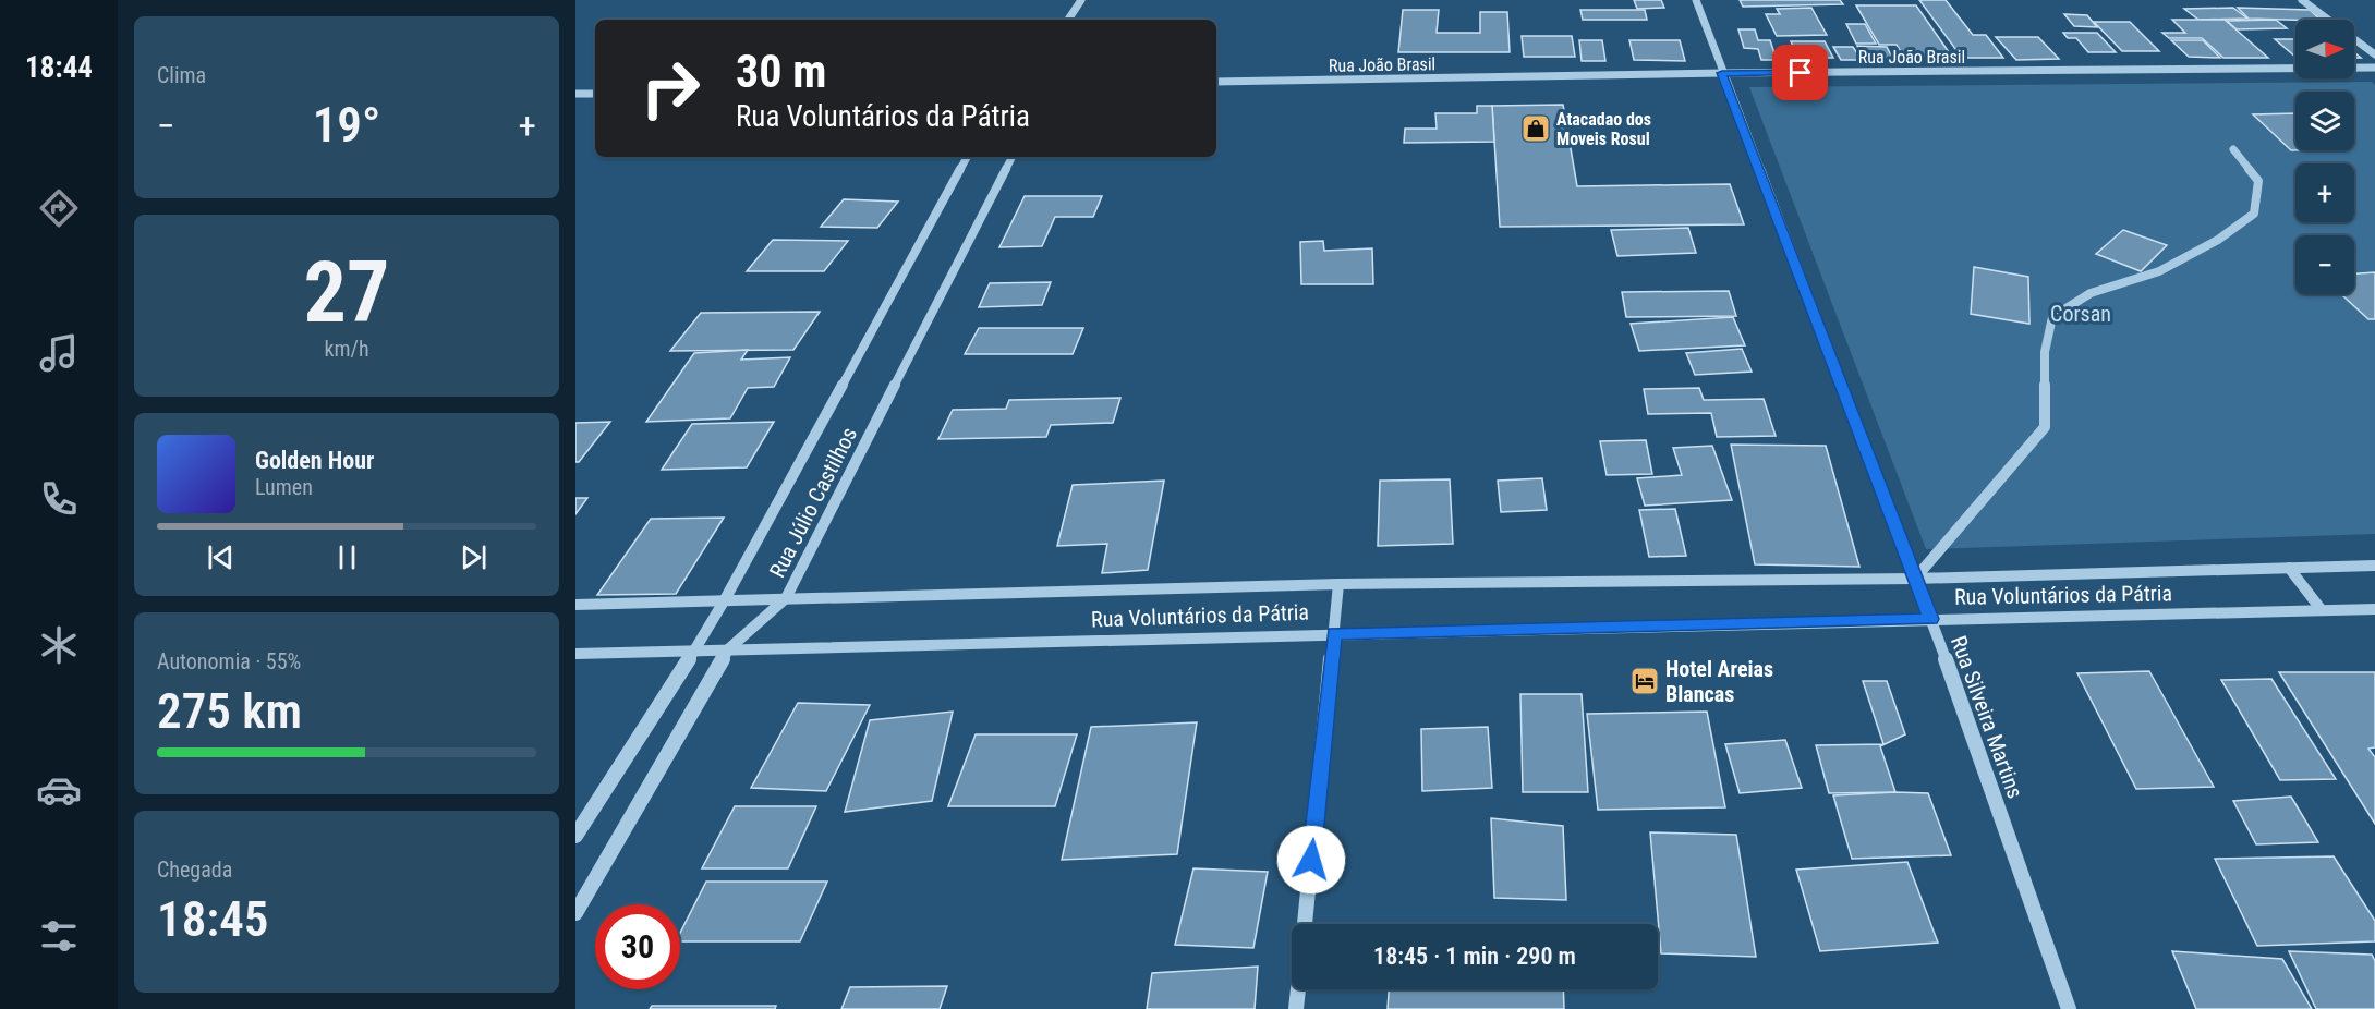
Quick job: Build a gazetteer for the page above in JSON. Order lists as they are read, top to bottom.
{
  "streets": {
    "street": [
      "Rua João Brasil",
      "Rua Júlio Castilhos",
      "Rua Voluntários da Pátria",
      "Rua Silveira Martins"
    ]
  },
  "crossings": [
    ["Rua João Brasil", "Rua Silveira Martins"],
    ["Rua Júlio Castilhos", "Rua Voluntários da Pátria"],
    ["Rua Voluntários da Pátria", "Rua Silveira Martins"]
  ],
  "parks": ["Corsan"],
  "places": {
    "shop": ["Atacadao dos Moveis Rosul"],
    "hotel": ["Hotel Areias Blancas"]
  },
  "north": "right",
  "page": {
    "tabs": "18:44",
    "tile": [
      "Clima",
      ["27", "km/h"],
      ["Autonomia · 55%", "275 km"],
      ["Chegada", "18:45"]
    ],
    "map_buttons": ["+", "−"],
    "turn": ["30 m", "Rua Voluntários da Pátria"],
    "heat": ["−", "19°", "+"],
    "song": ["Golden Hour", "Lumen"],
    "limit": "30",
    "trip": "18:45 · 1 min · 290 m"
  }
}
